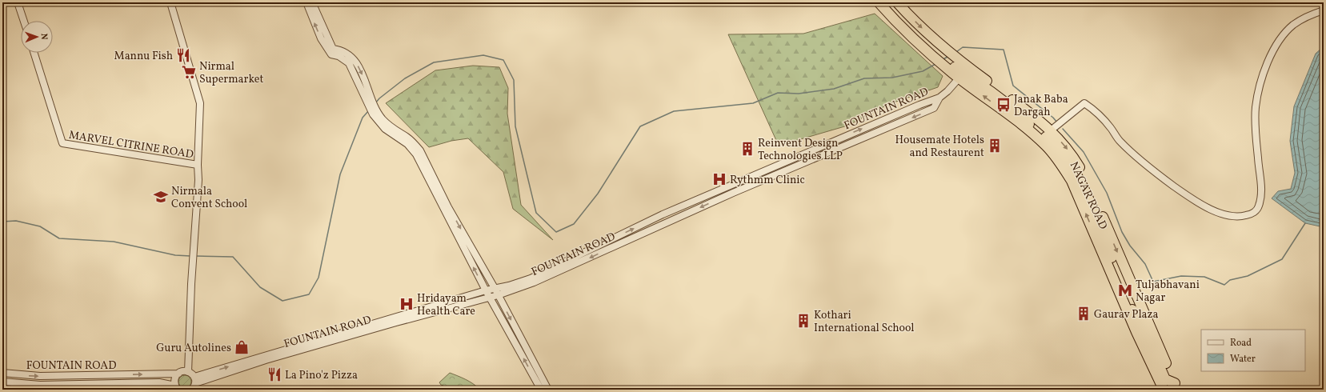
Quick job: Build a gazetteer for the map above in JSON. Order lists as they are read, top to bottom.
{
  "streets": {
    "highway": ["NAGAR ROAD"],
    "street": ["FOUNTAIN ROAD", "MARVEL CITRINE ROAD"]
  },
  "crossings": [
    ["FOUNTAIN ROAD", "NAGAR ROAD"]
  ],
  "places": {
    "restaurant": ["Mannu Fish", "La Pino'z Pizza"],
    "supermarket": ["Nirmal Supermarket"],
    "bus stop": ["Janak Baba Dargah"],
    "building": [
      "Housemate Hotels and Restaurent",
      "Reinvent Design Technologies LLP",
      "Gaurav Plaza",
      "Kothari International School"
    ],
    "hospital": ["Rythmm Clinic", "Hridayam Health Care"],
    "school or university": ["Nirmala Convent School"],
    "metro station": ["Tuljabhavani Nagar"],
    "shop": ["Guru Autolines"]
  },
  "legend": ["Road", "Water"],
  "north": "right"
}
